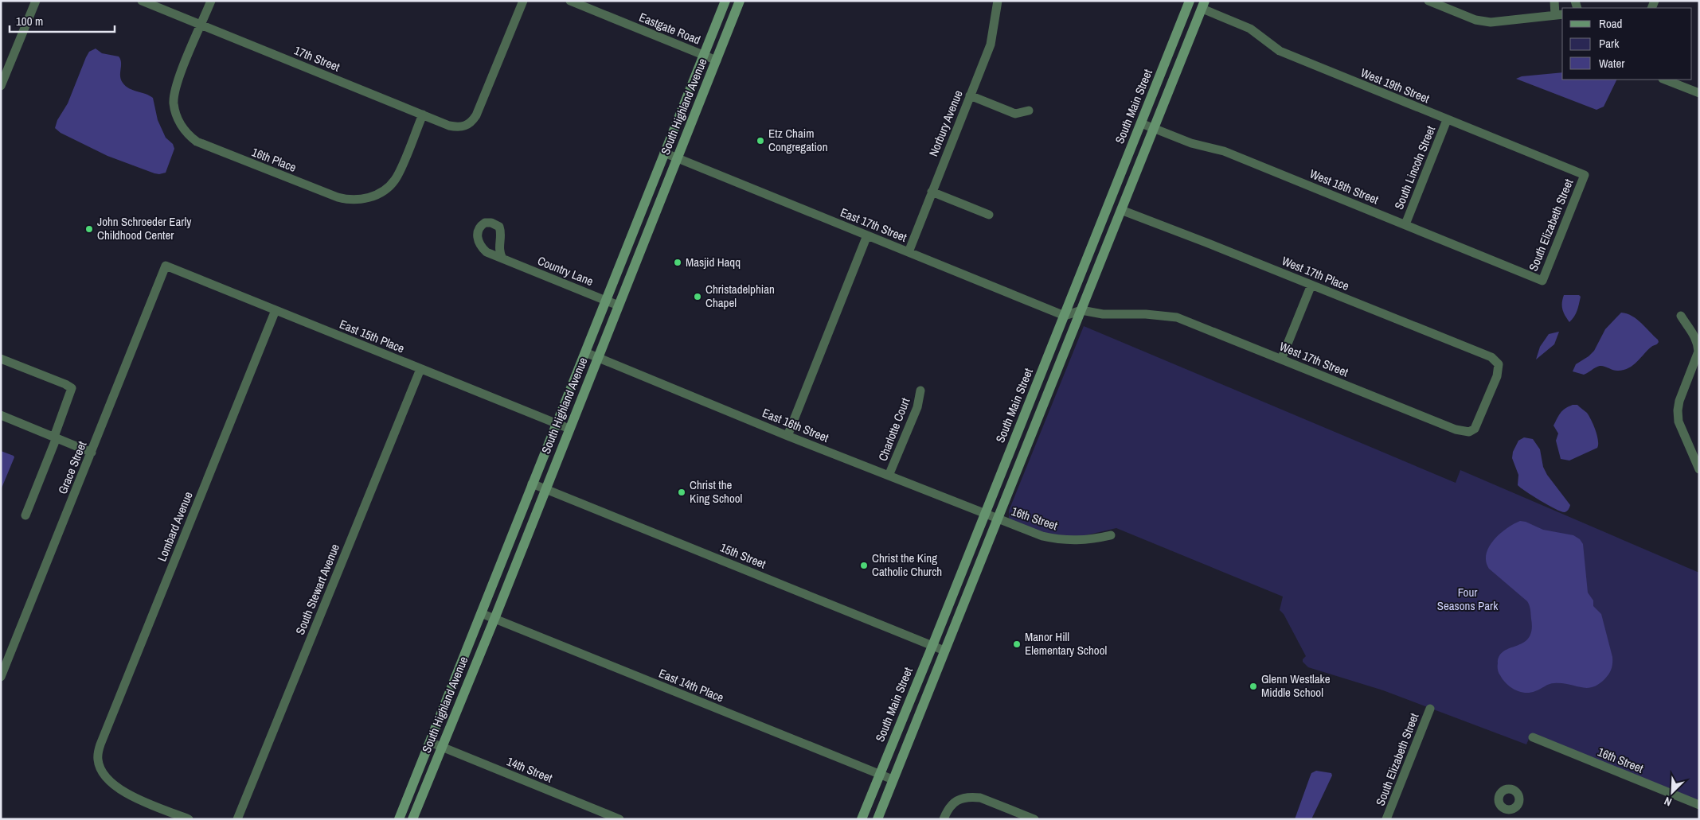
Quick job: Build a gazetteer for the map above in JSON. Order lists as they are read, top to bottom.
{
  "streets": {
    "main road": ["South Highland Avenue", "South Main Street"],
    "street": [
      "Eastgate Road",
      "17th Street",
      "West 19th Street",
      "Norbury Avenue",
      "16th Place",
      "South Lincoln Street",
      "West 18th Street",
      "East 17th Street",
      "South Elizabeth Street",
      "Country Lane",
      "West 17th Place",
      "East 15th Place",
      "West 17th Street",
      "East 16th Street",
      "Charlotte Court",
      "Grace Street",
      "16th Street",
      "Lombard Avenue",
      "15th Street",
      "South Stewart Avenue",
      "East 14th Place",
      "14th Street"
    ]
  },
  "crossings": [
    ["Eastgate Road", "South Highland Avenue"],
    ["17th Street", "16th Place"],
    ["West 19th Street", "South Main Street"],
    ["West 19th Street", "South Lincoln Street"],
    ["West 19th Street", "South Elizabeth Street"],
    ["South Highland Avenue", "East 17th Street"],
    ["South Highland Avenue", "Country Lane"],
    ["South Highland Avenue", "East 15th Place"],
    ["South Highland Avenue", "East 16th Street"],
    ["South Highland Avenue", "15th Street"],
    ["South Highland Avenue", "East 14th Place"],
    ["South Highland Avenue", "14th Street"],
    ["South Main Street", "West 18th Street"],
    ["South Main Street", "East 17th Street"],
    ["South Main Street", "West 17th Place"],
    ["South Main Street", "West 17th Street"],
    ["South Main Street", "East 16th Street"],
    ["South Main Street", "16th Street"],
    ["South Main Street", "15th Street"],
    ["South Main Street", "East 14th Place"],
    ["Norbury Avenue", "East 17th Street"],
    ["South Lincoln Street", "West 18th Street"],
    ["West 18th Street", "South Elizabeth Street"],
    ["East 17th Street", "West 17th Street"],
    ["West 17th Place", "West 17th Street"],
    ["East 15th Place", "Grace Street"],
    ["East 15th Place", "Lombard Avenue"],
    ["East 15th Place", "South Stewart Avenue"],
    ["East 16th Street", "Charlotte Court"],
    ["East 16th Street", "16th Street"]
  ],
  "parks": ["Four Seasons Park"],
  "places": [
    "Etz Chaim Congregation",
    "John Schroeder Early Childhood Center",
    "Masjid Haqq",
    "Christadelphian Chapel",
    "Christ the King School",
    "Christ the King Catholic Church",
    "Manor Hill Elementary School",
    "Glenn Westlake Middle School"
  ],
  "legend": ["Road", "Park", "Water"],
  "scale_bar": "100 m",
  "north": "bottom left"
}
